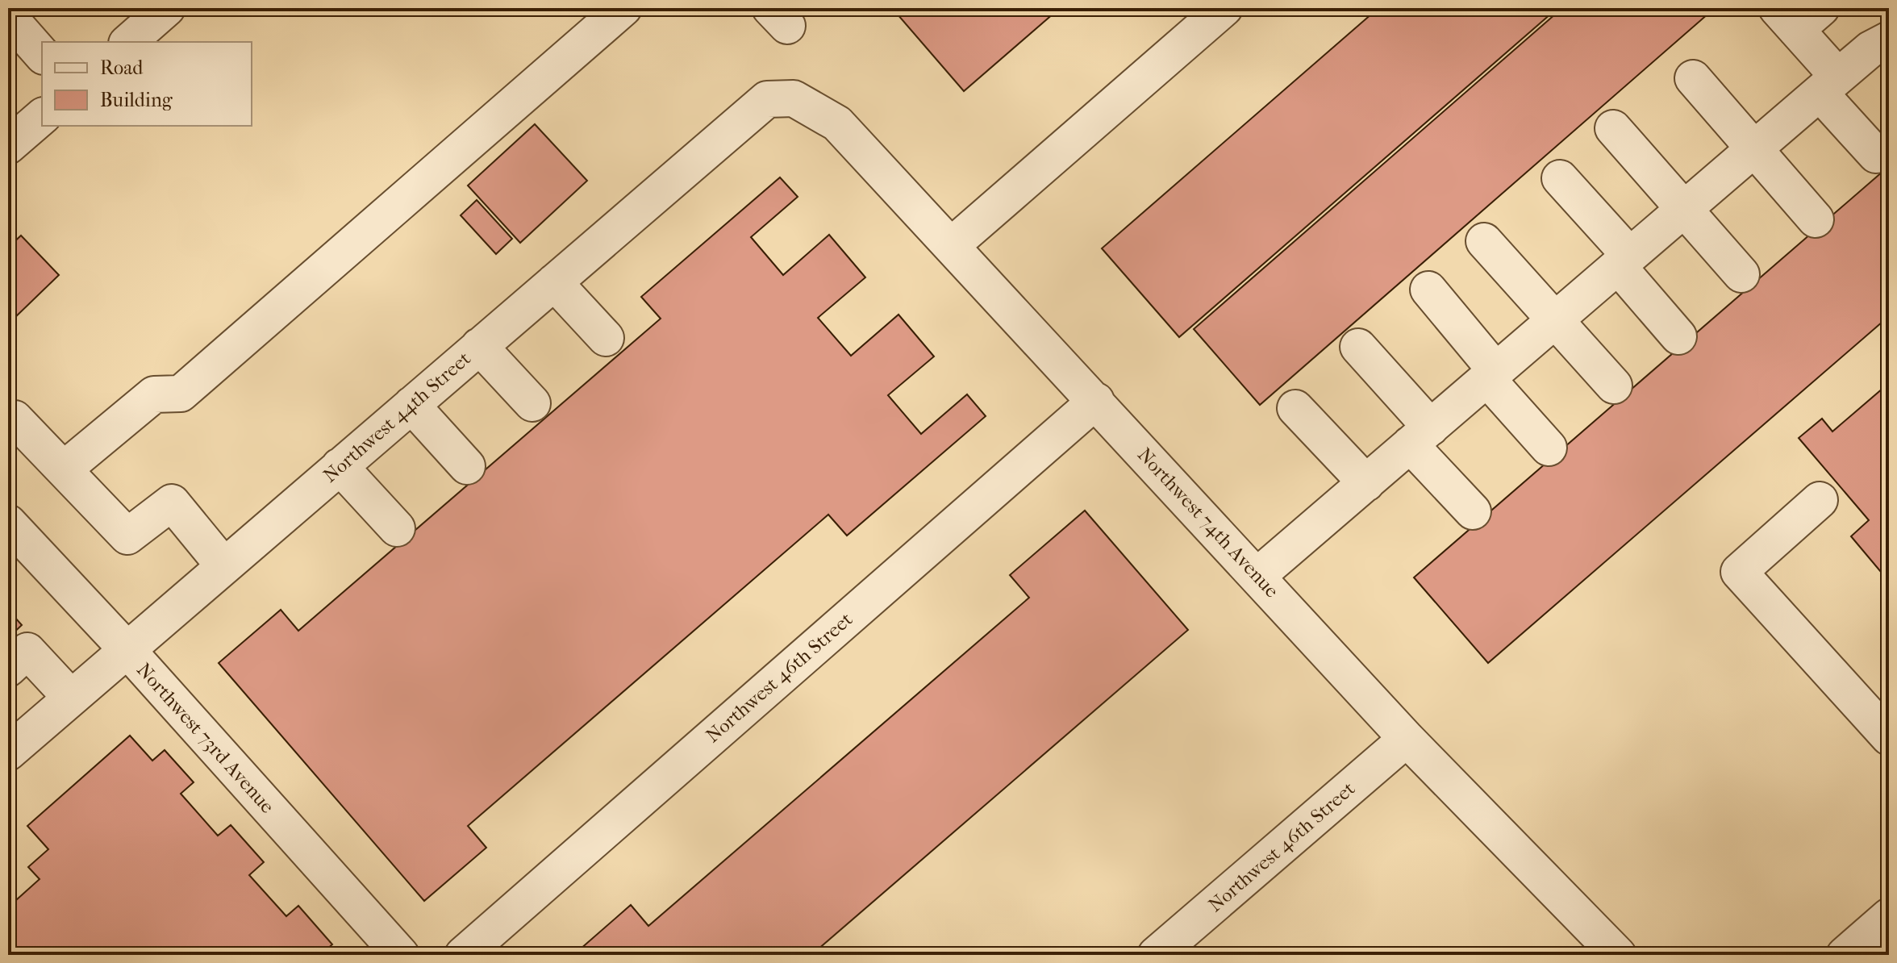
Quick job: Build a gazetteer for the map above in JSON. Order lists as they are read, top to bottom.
{
  "streets": {
    "street": [
      "Northwest 44th Street",
      "Northwest 74th Avenue",
      "Northwest 46th Street",
      "Northwest 73rd Avenue"
    ]
  },
  "crossings": [
    ["Northwest 44th Street", "Northwest 74th Avenue"],
    ["Northwest 44th Street", "Northwest 73rd Avenue"],
    ["Northwest 74th Avenue", "Northwest 46th Street"]
  ],
  "legend": ["Road", "Building"]
}
